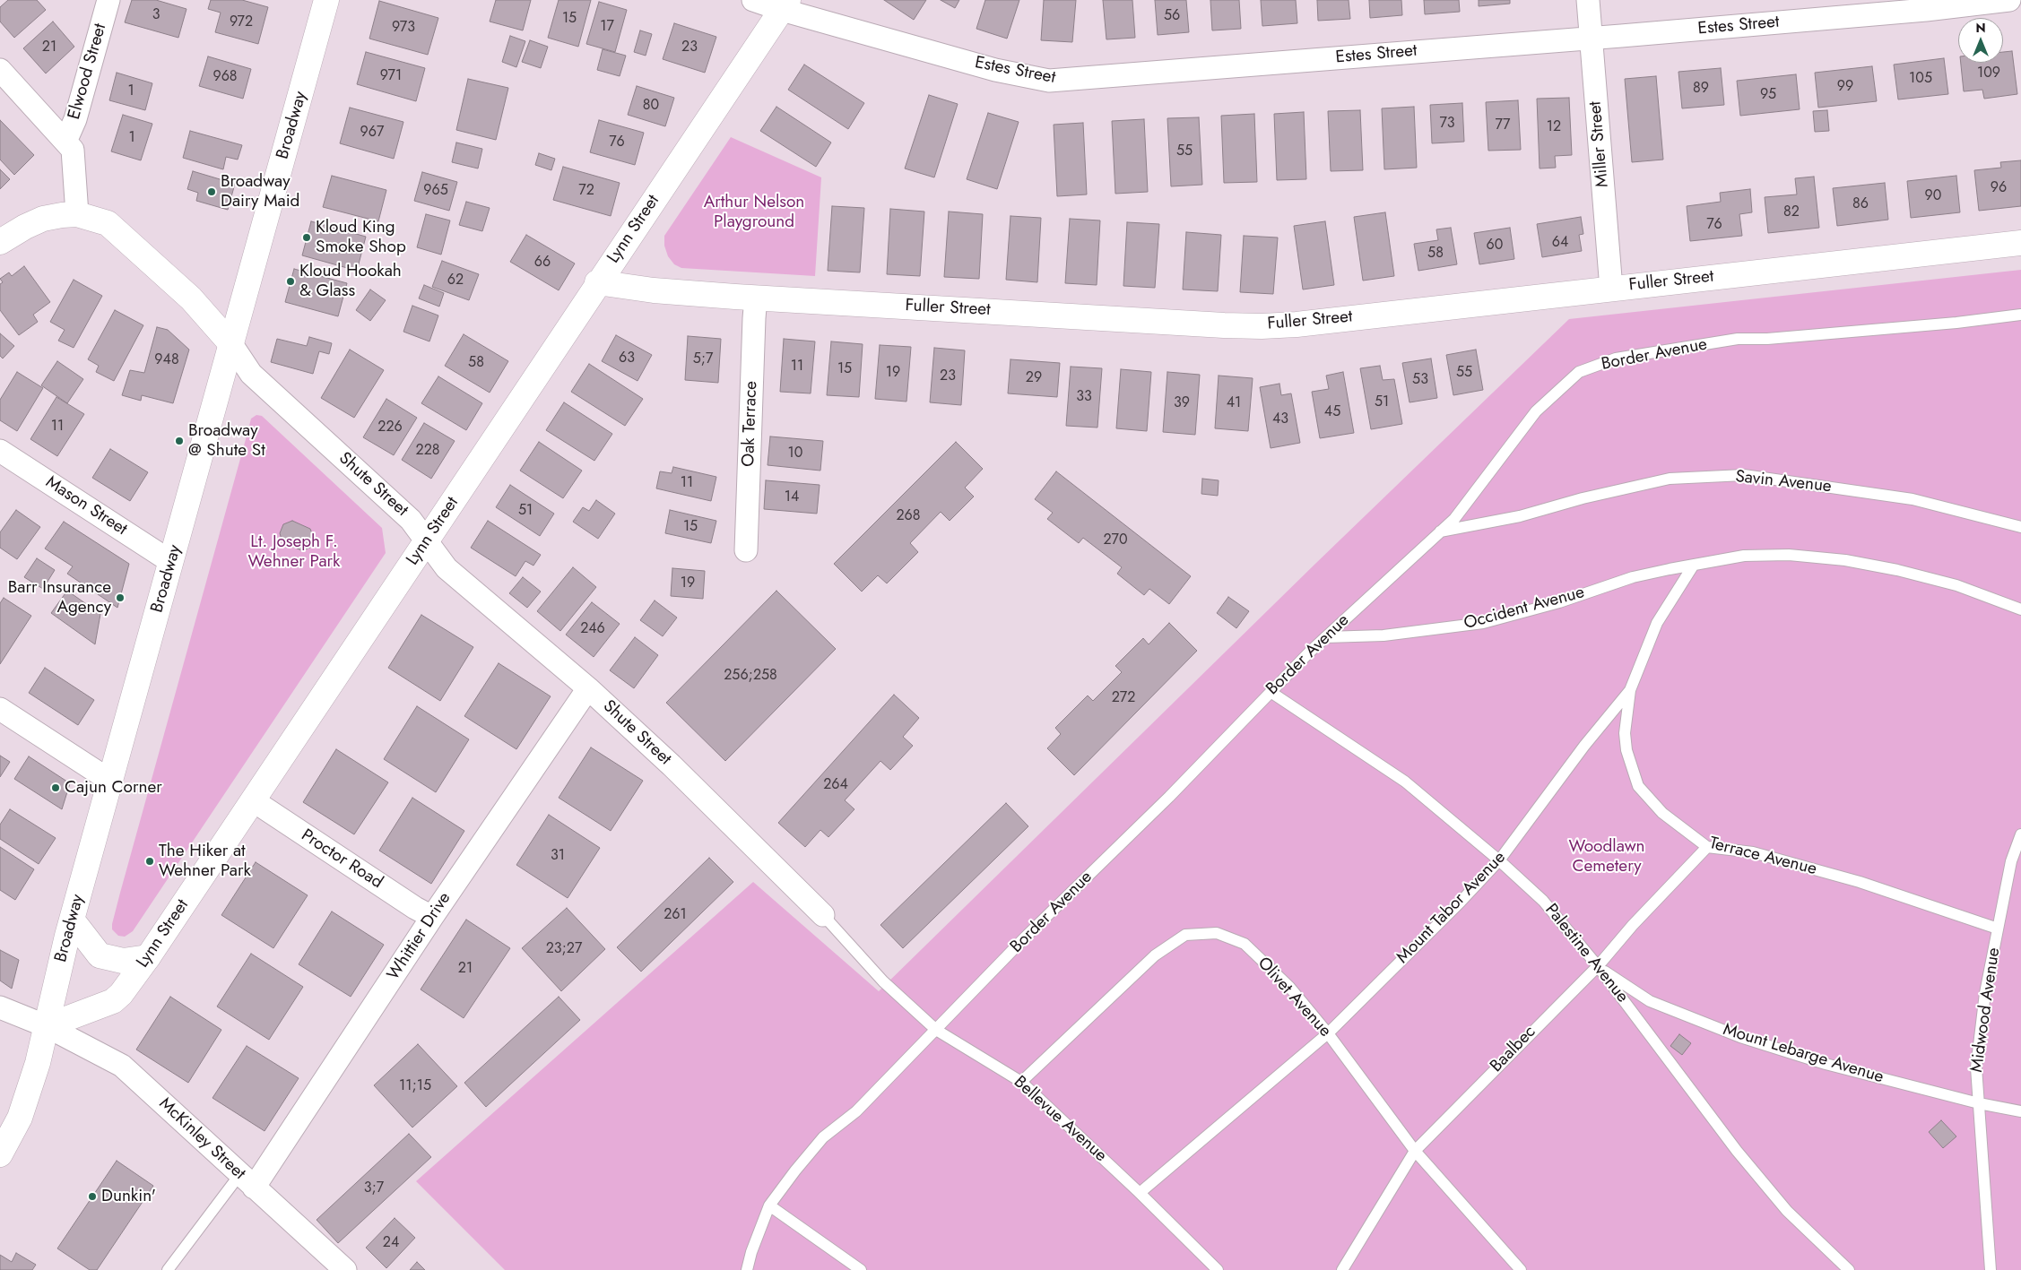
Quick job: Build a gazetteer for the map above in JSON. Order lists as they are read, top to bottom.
{
  "streets": {
    "main road": [
      "Broadway",
      "Lynn Street",
      "Fuller Street",
      "Shute Street"
    ],
    "street": [
      "Estes Street",
      "Elwood Street",
      "Miller Street",
      "Oak Terrace",
      "Mason Street",
      "Proctor Road",
      "Whittier Drive",
      "McKinley Street"
    ],
    "lane": [
      "Border Avenue",
      "Savin Avenue",
      "Occident Avenue",
      "Terrace Avenue",
      "Mount Tabor Avenue",
      "Palestine Avenue",
      "Olivet Avenue",
      "Midwood Avenue",
      "Baalbec",
      "Mount Lebarge Avenue",
      "Bellevue Avenue"
    ]
  },
  "crossings": [
    ["Estes Street", "Miller Street"],
    ["Estes Street", "Lynn Street"],
    ["Broadway", "Lynn Street"],
    ["Broadway", "Shute Street"],
    ["Broadway", "Mason Street"],
    ["Broadway", "McKinley Street"],
    ["Miller Street", "Fuller Street"],
    ["Lynn Street", "Fuller Street"],
    ["Lynn Street", "Shute Street"],
    ["Lynn Street", "Proctor Road"],
    ["Lynn Street", "McKinley Street"],
    ["Fuller Street", "Oak Terrace"],
    ["Border Avenue", "Savin Avenue"],
    ["Border Avenue", "Occident Avenue"],
    ["Border Avenue", "Palestine Avenue"],
    ["Border Avenue", "Bellevue Avenue"],
    ["Shute Street", "Whittier Drive"],
    ["Shute Street", "Bellevue Avenue"],
    ["Occident Avenue", "Mount Tabor Avenue"],
    ["Terrace Avenue", "Mount Tabor Avenue"],
    ["Terrace Avenue", "Midwood Avenue"],
    ["Terrace Avenue", "Baalbec"],
    ["Proctor Road", "Whittier Drive"],
    ["Mount Tabor Avenue", "Palestine Avenue"],
    ["Mount Tabor Avenue", "Olivet Avenue"],
    ["Mount Tabor Avenue", "Bellevue Avenue"],
    ["Whittier Drive", "McKinley Street"],
    ["Palestine Avenue", "Baalbec"],
    ["Palestine Avenue", "Mount Lebarge Avenue"],
    ["Olivet Avenue", "Baalbec"],
    ["Olivet Avenue", "Bellevue Avenue"],
    ["Midwood Avenue", "Mount Lebarge Avenue"],
    ["Baalbec", "Mount Lebarge Avenue"]
  ],
  "parks": ["Arthur Nelson Playground", "Lt. Joseph F. Wehner Park", "Woodlawn Cemetery"],
  "places": [
    "Broadway Dairy Maid",
    "Kloud King Smoke Shop",
    "Kloud Hookah & Glass",
    "Broadway @ Shute St",
    "Barr Insurance Agency",
    "Cajun Corner",
    "The Hiker at Wehner Park",
    "Dunkin'"
  ],
  "house_numbers": [
    "3",
    "56",
    "15",
    "972",
    "17",
    "973",
    "21",
    "23",
    "109",
    "971",
    "968",
    "105",
    "99",
    "89",
    "1",
    "95",
    "80",
    "73",
    "77",
    "12",
    "967",
    "1",
    "76",
    "55",
    "96",
    "965",
    "72",
    "90",
    "86",
    "82",
    "76",
    "64",
    "60",
    "58",
    "66",
    "62",
    "63",
    "5;7",
    "948",
    "58",
    "11",
    "15",
    "19",
    "55",
    "23",
    "29",
    "53",
    "33",
    "51",
    "39",
    "41",
    "45",
    "43",
    "11",
    "226",
    "228",
    "10",
    "11",
    "14",
    "51",
    "268",
    "15",
    "270",
    "19",
    "246",
    "256;258",
    "272",
    "264",
    "31",
    "261",
    "23;27",
    "21",
    "11;15",
    "3;7",
    "24"
  ],
  "north": "top"
}
